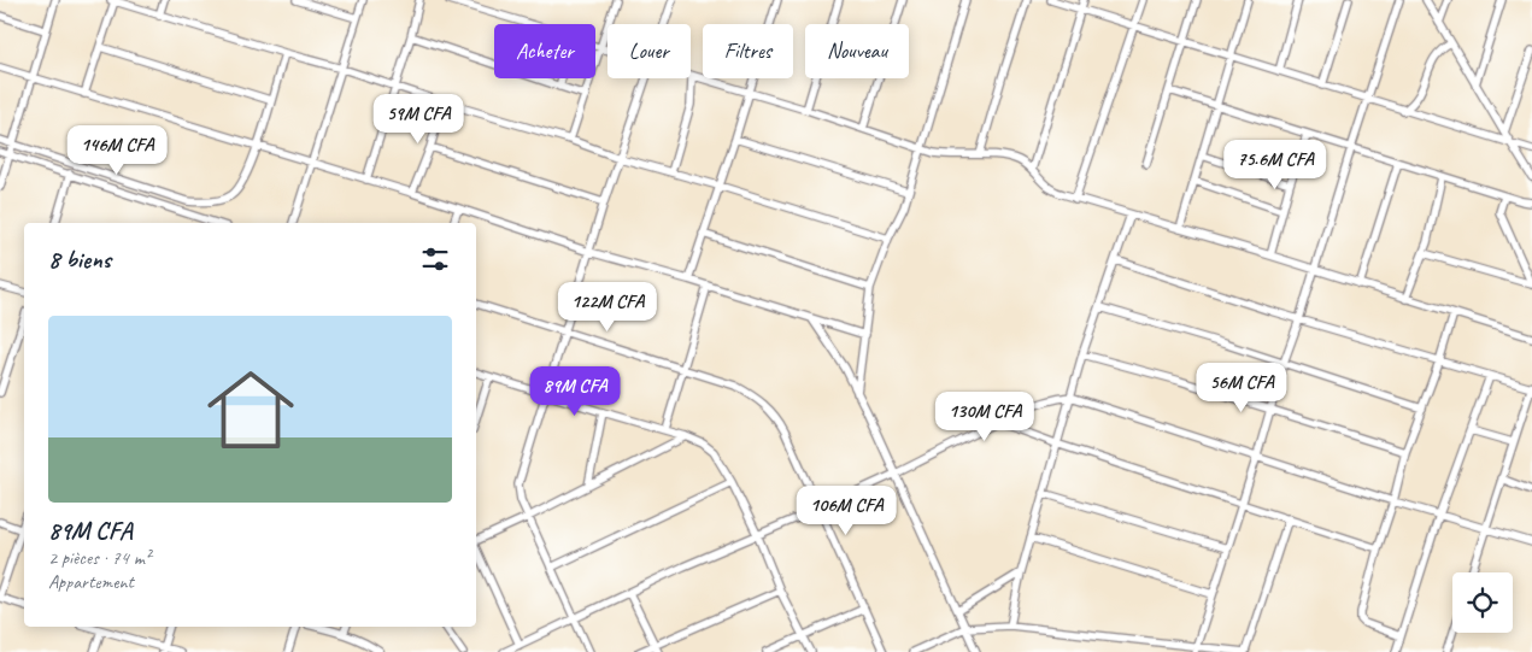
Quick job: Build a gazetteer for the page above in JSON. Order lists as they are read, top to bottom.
{
  "page": {
    "chip": [
      "Acheter",
      "Louer",
      "Filtres",
      "Nouveau"
    ],
    "price": [
      "59M CFA",
      "146M CFA",
      "75.6M CFA",
      "122M CFA",
      "56M CFA",
      "89M CFA",
      "130M CFA",
      "106M CFA"
    ],
    "heading": "8 biens",
    "list": [
      {
        "name": "89M CFA",
        "note": "2 pièces · 74 m² · Appartement"
      }
    ]
  }
}
